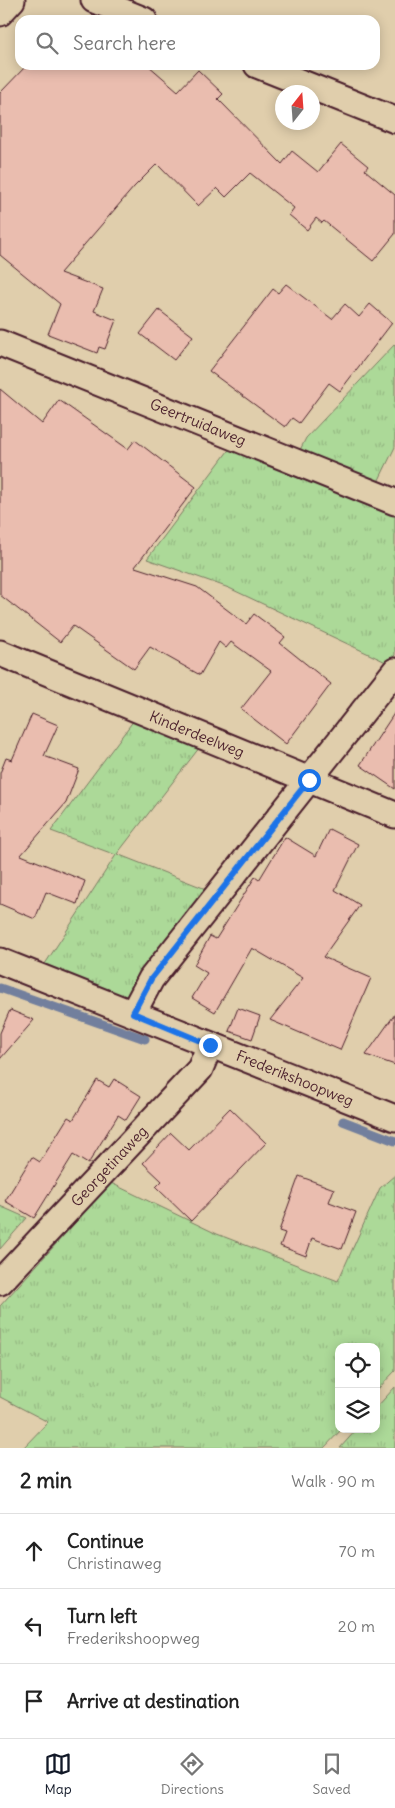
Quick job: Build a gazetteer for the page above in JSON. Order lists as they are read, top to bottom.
{
  "streets": {
    "street": [
      "Geertruidaweg",
      "Kinderdeelweg",
      "Frederikshoopweg",
      "Georgetinaweg"
    ]
  },
  "crossings": [
    ["Frederikshoopweg", "Georgetinaweg"]
  ],
  "north": "top",
  "page": {
    "search": "Search here",
    "heading": ["2 min", "Walk · 90 m"],
    "list": [
      ["Continue", "Christinaweg", "70 m"],
      ["Turn left", "Frederikshoopweg", "20 m"],
      "Arrive at destination"
    ],
    "nav": ["Map", "Directions", "Saved"]
  }
}
